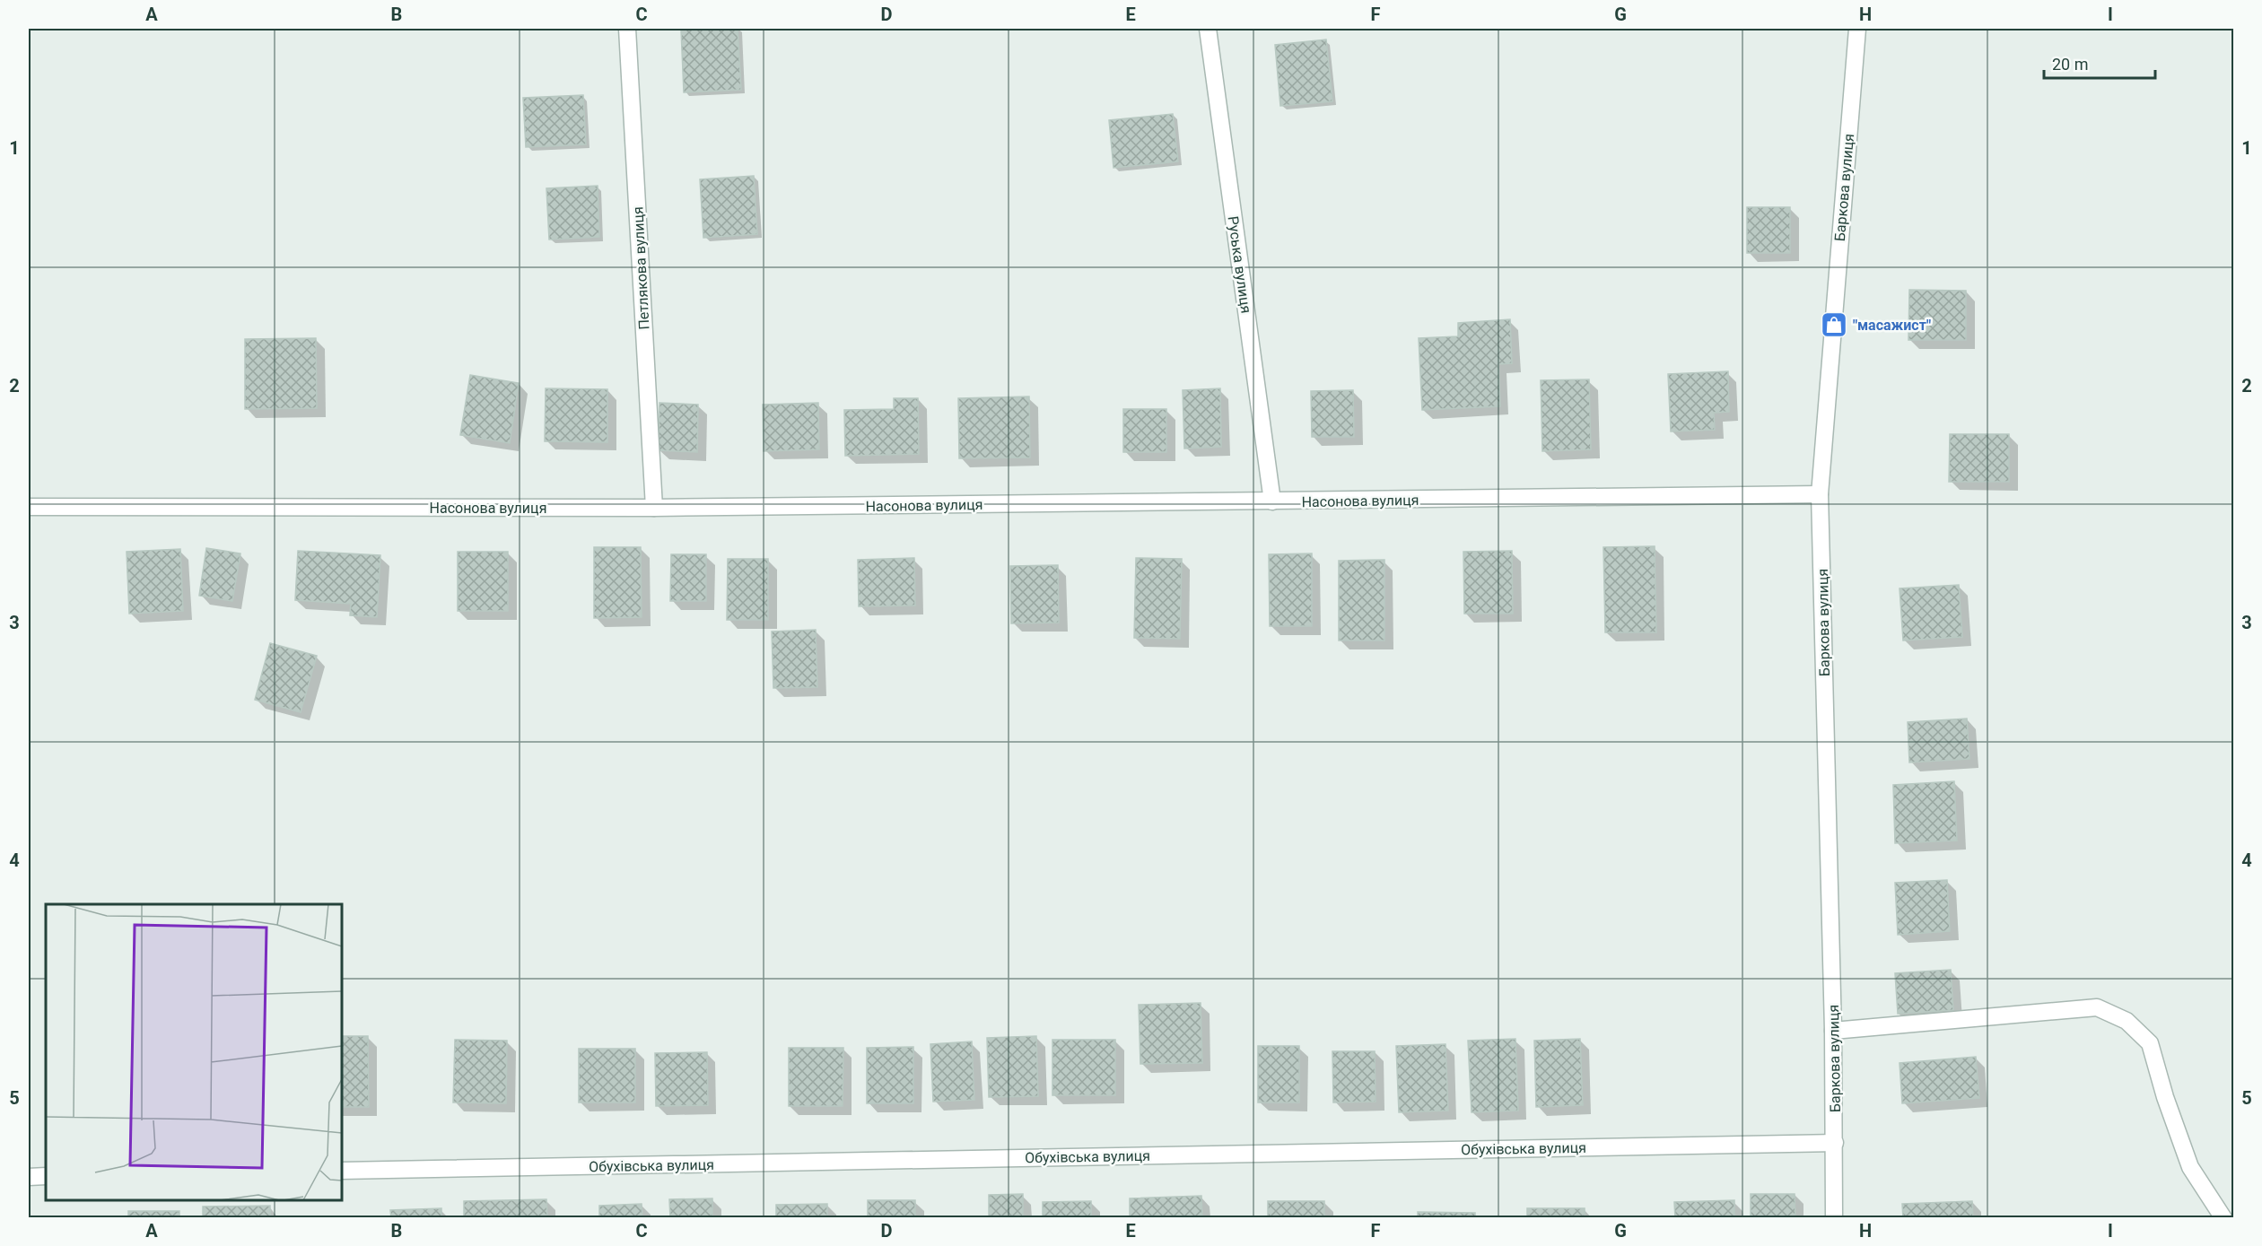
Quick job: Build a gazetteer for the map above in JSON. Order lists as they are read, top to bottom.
{
  "streets": {
    "street": [
      "Баркова вулиця",
      "Руська вулиця",
      "Петлякова вулиця",
      "Насонова вулиця",
      "Обухівська вулиця"
    ]
  },
  "crossings": [
    ["Баркова вулиця", "Насонова вулиця"],
    ["Баркова вулиця", "Обухівська вулиця"],
    ["Руська вулиця", "Насонова вулиця"],
    ["Петлякова вулиця", "Насонова вулиця"]
  ],
  "places": {
    "shop": ["\"масажист\""]
  },
  "scale_bar": "20 m",
  "grid": {
    "columns": [
      "A",
      "B",
      "C",
      "D",
      "E",
      "F",
      "G",
      "H",
      "I"
    ],
    "rows": [
      "1",
      "2",
      "3",
      "4",
      "5"
    ]
  }
}
